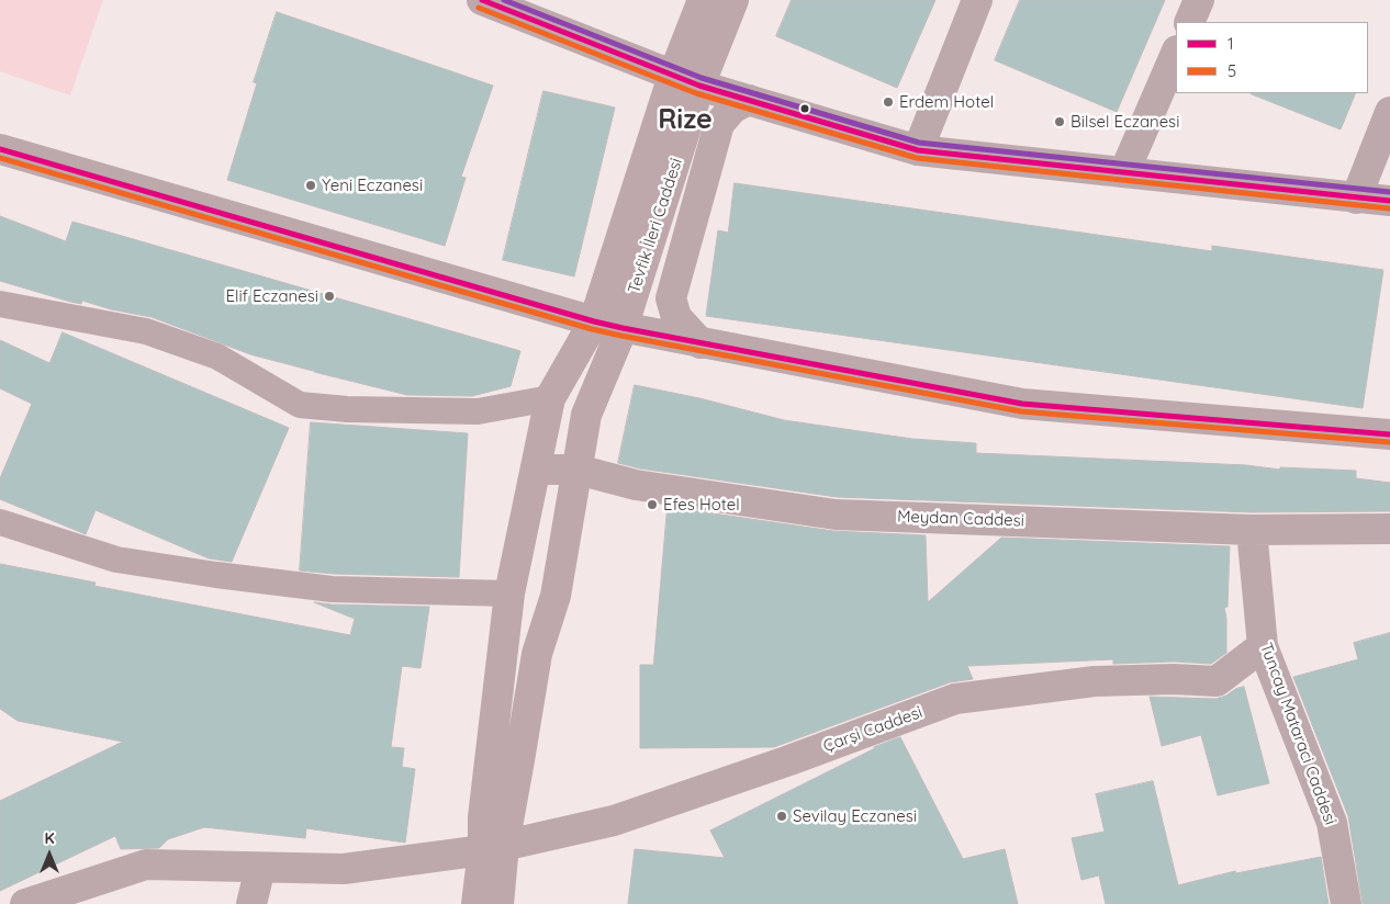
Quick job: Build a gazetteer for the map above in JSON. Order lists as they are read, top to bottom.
{
  "streets": {
    "main road": ["Tevfik İleri Caddesi"],
    "street": ["Meydan Caddesi", "Çarşi Caddesi", "Tuncay Mataraci Caddesi"]
  },
  "crossings": [
    ["Meydan Caddesi", "Tuncay Mataraci Caddesi"],
    ["Çarşi Caddesi", "Tuncay Mataraci Caddesi"]
  ],
  "districts": ["Rize"],
  "places": [
    "Erdem Hotel",
    "Bilsel Eczanesi",
    "Yeni Eczanesi",
    "Elif Eczanesi",
    "Efes Hotel",
    "Sevilay Eczanesi"
  ],
  "lines": ["transit line 1", "transit line 5"],
  "legend": ["1", "5"],
  "north": "top"
}
